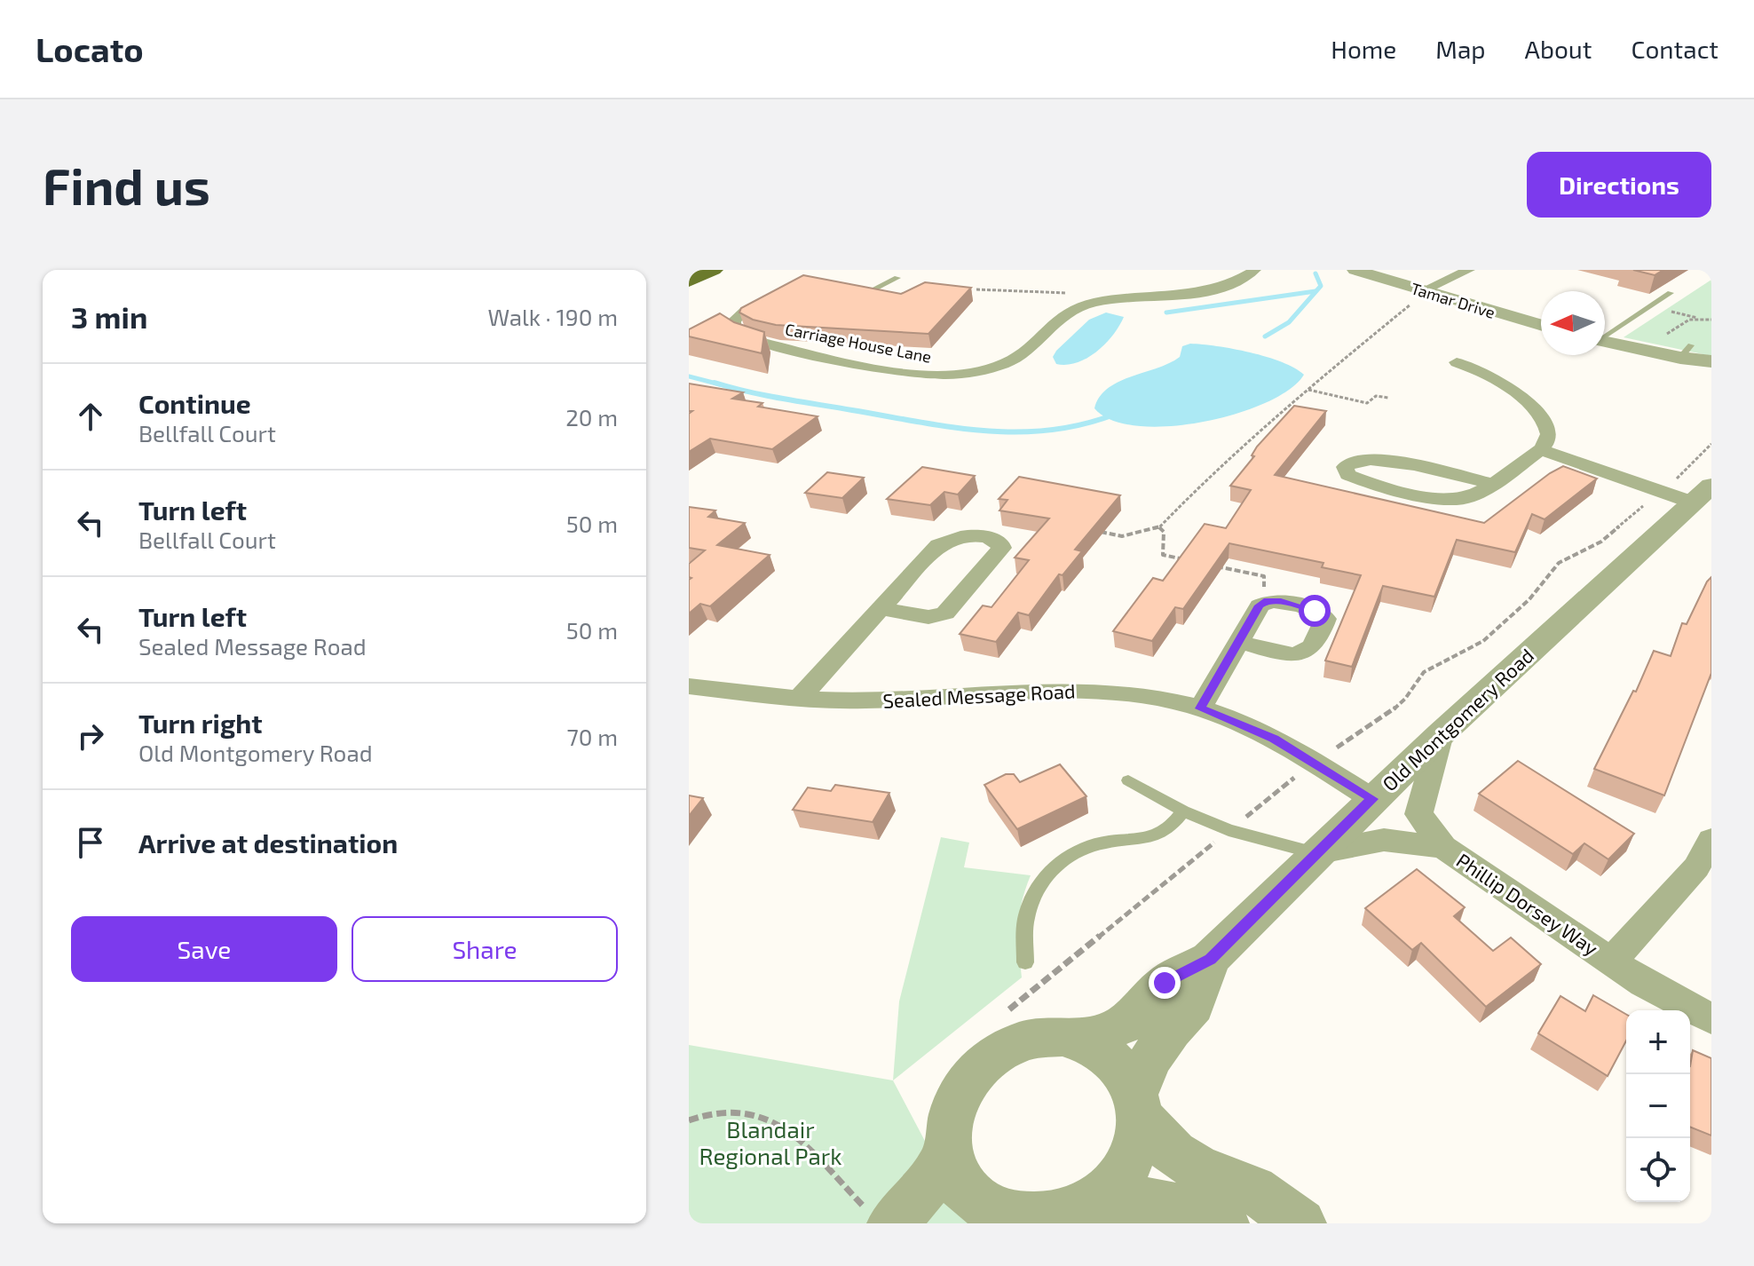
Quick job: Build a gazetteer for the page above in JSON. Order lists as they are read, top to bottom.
{
  "streets": {
    "street": [
      "Tamar Drive",
      "Carriage House Lane",
      "Sealed Message Road",
      "Old Montgomery Road",
      "Phillip Dorsey Way"
    ]
  },
  "crossings": [
    ["Sealed Message Road", "Old Montgomery Road"],
    ["Old Montgomery Road", "Phillip Dorsey Way"]
  ],
  "parks": ["Blandair Regional Park"],
  "north": "left",
  "page": {
    "header": "Locato",
    "nav": [
      "Home",
      "Map",
      "About",
      "Contact"
    ],
    "buttons": [
      "Directions",
      ["Save", "Share"]
    ],
    "title": "Find us",
    "heading": ["3 min", "Walk · 190 m"],
    "list": [
      ["Continue", "Bellfall Court", "20 m"],
      ["Turn left", "Bellfall Court", "50 m"],
      ["Turn left", "Sealed Message Road", "50 m"],
      ["Turn right", "Old Montgomery Road", "70 m"],
      "Arrive at destination"
    ],
    "map_buttons": ["+", "−"]
  }
}
